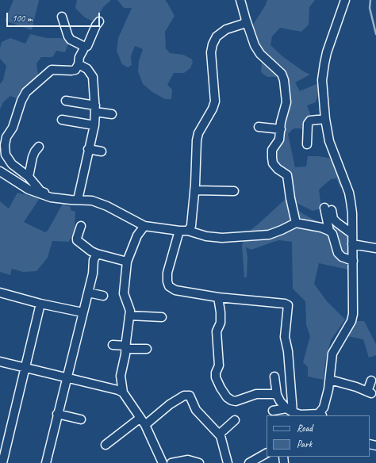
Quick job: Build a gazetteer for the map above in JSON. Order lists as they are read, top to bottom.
{
  "legend": ["Road", "Park"],
  "scale_bar": "100 m"
}
